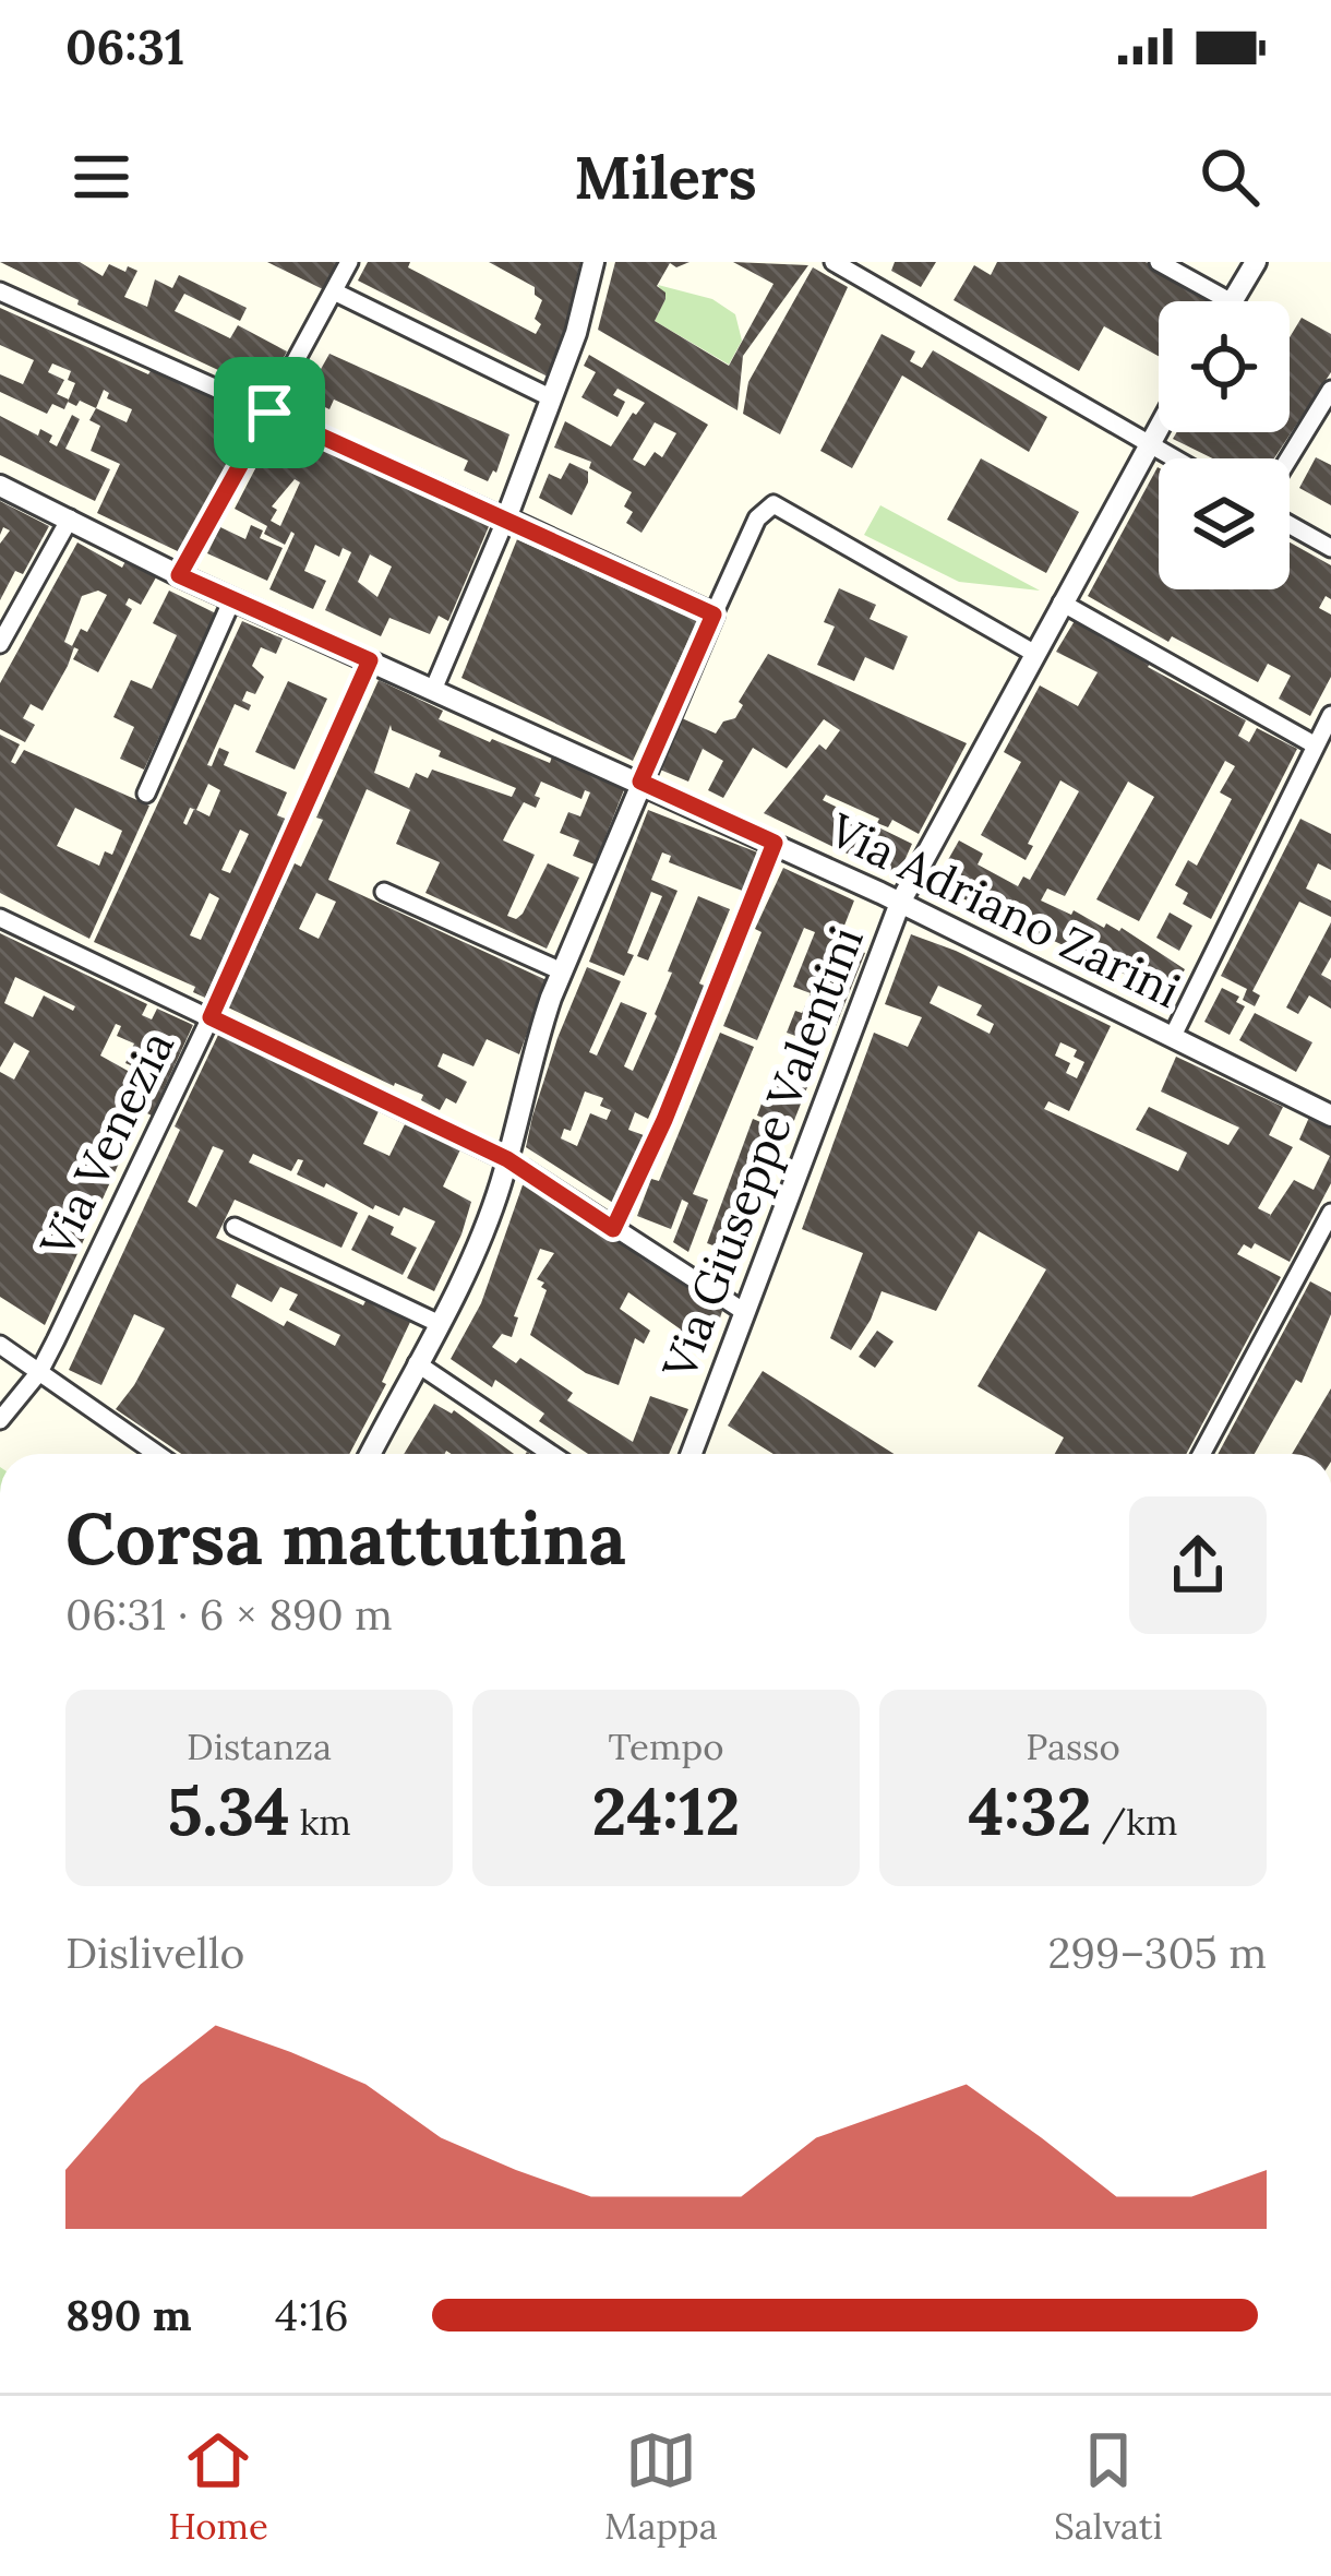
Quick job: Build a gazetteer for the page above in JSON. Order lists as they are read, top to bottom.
{
  "streets": {
    "street": ["Via Adriano Zarini", "Via Venezia", "Via Giuseppe Valentini"]
  },
  "crossings": [
    ["Via Adriano Zarini", "Via Venezia"],
    ["Via Adriano Zarini", "Via Giuseppe Valentini"]
  ],
  "page": {
    "status": "06:31",
    "header": "Milers",
    "heading": ["Corsa mattutina", "06:31 · 6 × 890 m"],
    "stats": [
      ["Distanza", "5.34 km"],
      ["Tempo", "24:12"],
      ["Passo", "4:32 /km"]
    ],
    "chart": ["Dislivello", "299–305 m"],
    "list": [
      {
        "name": "890 m",
        "note": "4:16"
      }
    ],
    "tabs": ["Home", "Mappa", "Salvati"]
  }
}
